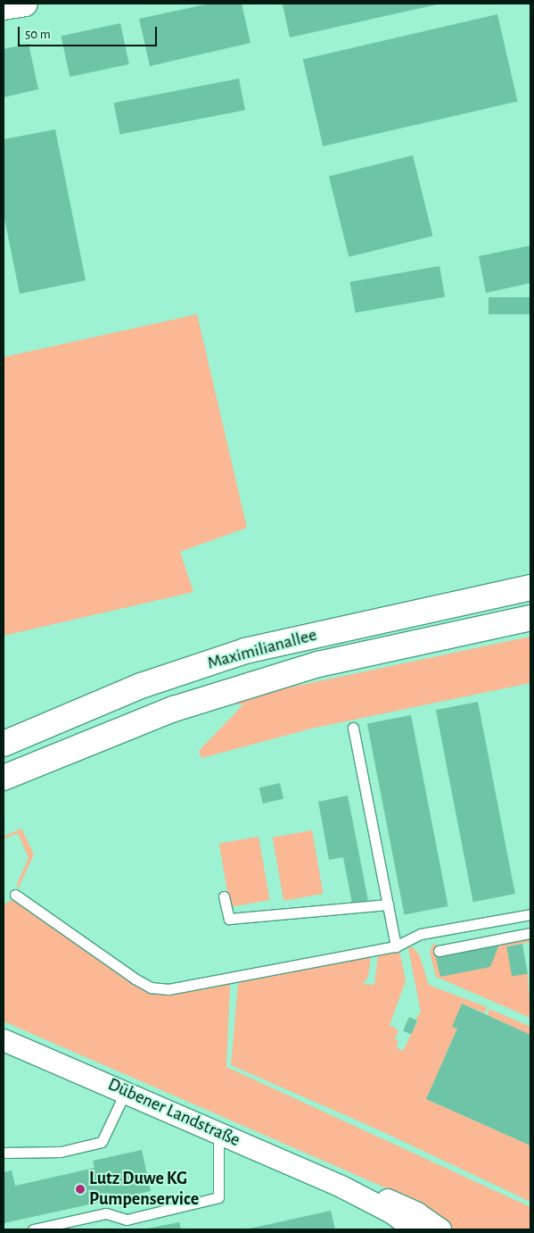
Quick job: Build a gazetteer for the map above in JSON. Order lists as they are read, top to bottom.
{
  "streets": {
    "main road": ["Maximilianallee"],
    "street": ["Dübener Landstraße"]
  },
  "places": ["Lutz Duwe KG Pumpenservice"],
  "scale_bar": "50 m"
}
